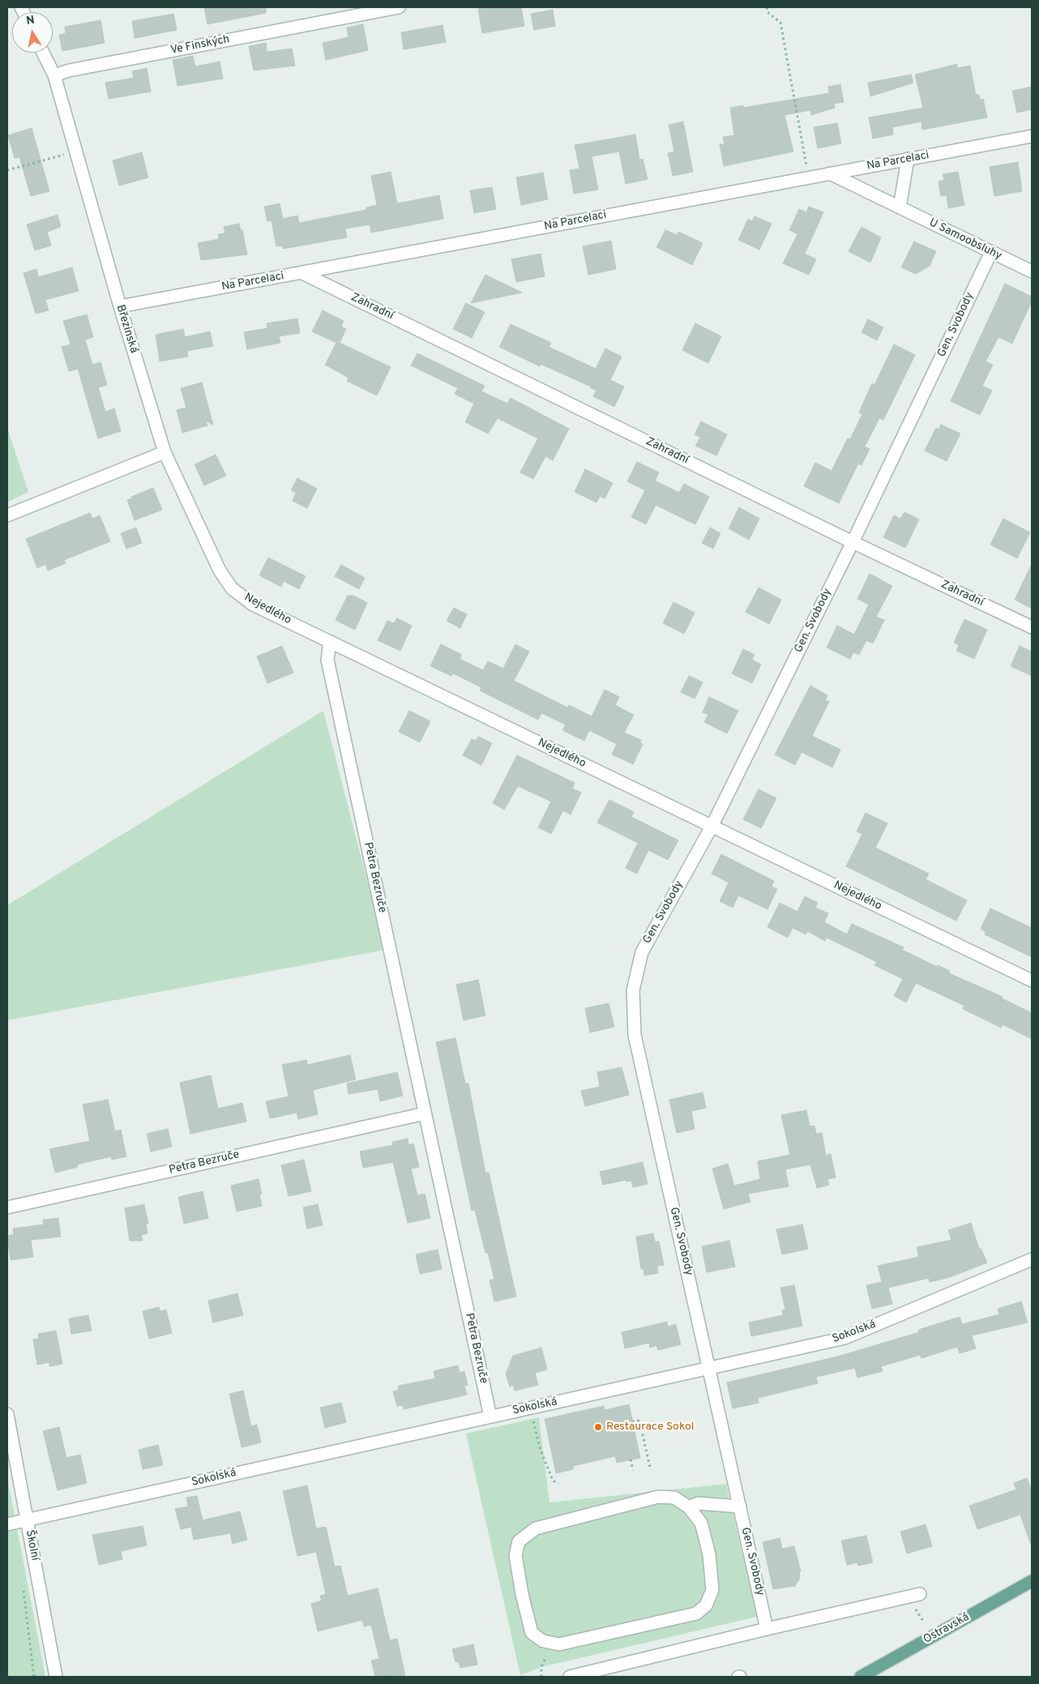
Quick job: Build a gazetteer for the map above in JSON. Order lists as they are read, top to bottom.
{
  "streets": {
    "main road": ["Ostravská"],
    "street": [
      "Ve Finských",
      "Na Parcelaci",
      "U Samoobsluhy",
      "Zahradní",
      "Gen. Svobody",
      "Březinská",
      "Nejedlého",
      "Petra Bezruče",
      "Sokolská",
      "Školní"
    ]
  },
  "crossings": [
    ["Ve Finských", "Březinská"],
    ["Na Parcelaci", "U Samoobsluhy"],
    ["Na Parcelaci", "Zahradní"],
    ["Na Parcelaci", "Březinská"],
    ["U Samoobsluhy", "Gen. Svobody"],
    ["Zahradní", "Gen. Svobody"],
    ["Gen. Svobody", "Nejedlého"],
    ["Gen. Svobody", "Sokolská"],
    ["Březinská", "Nejedlého"],
    ["Nejedlého", "Petra Bezruče"],
    ["Petra Bezruče", "Sokolská"],
    ["Sokolská", "Školní"]
  ],
  "places": ["Restaurace Sokol"],
  "north": "top"
}
